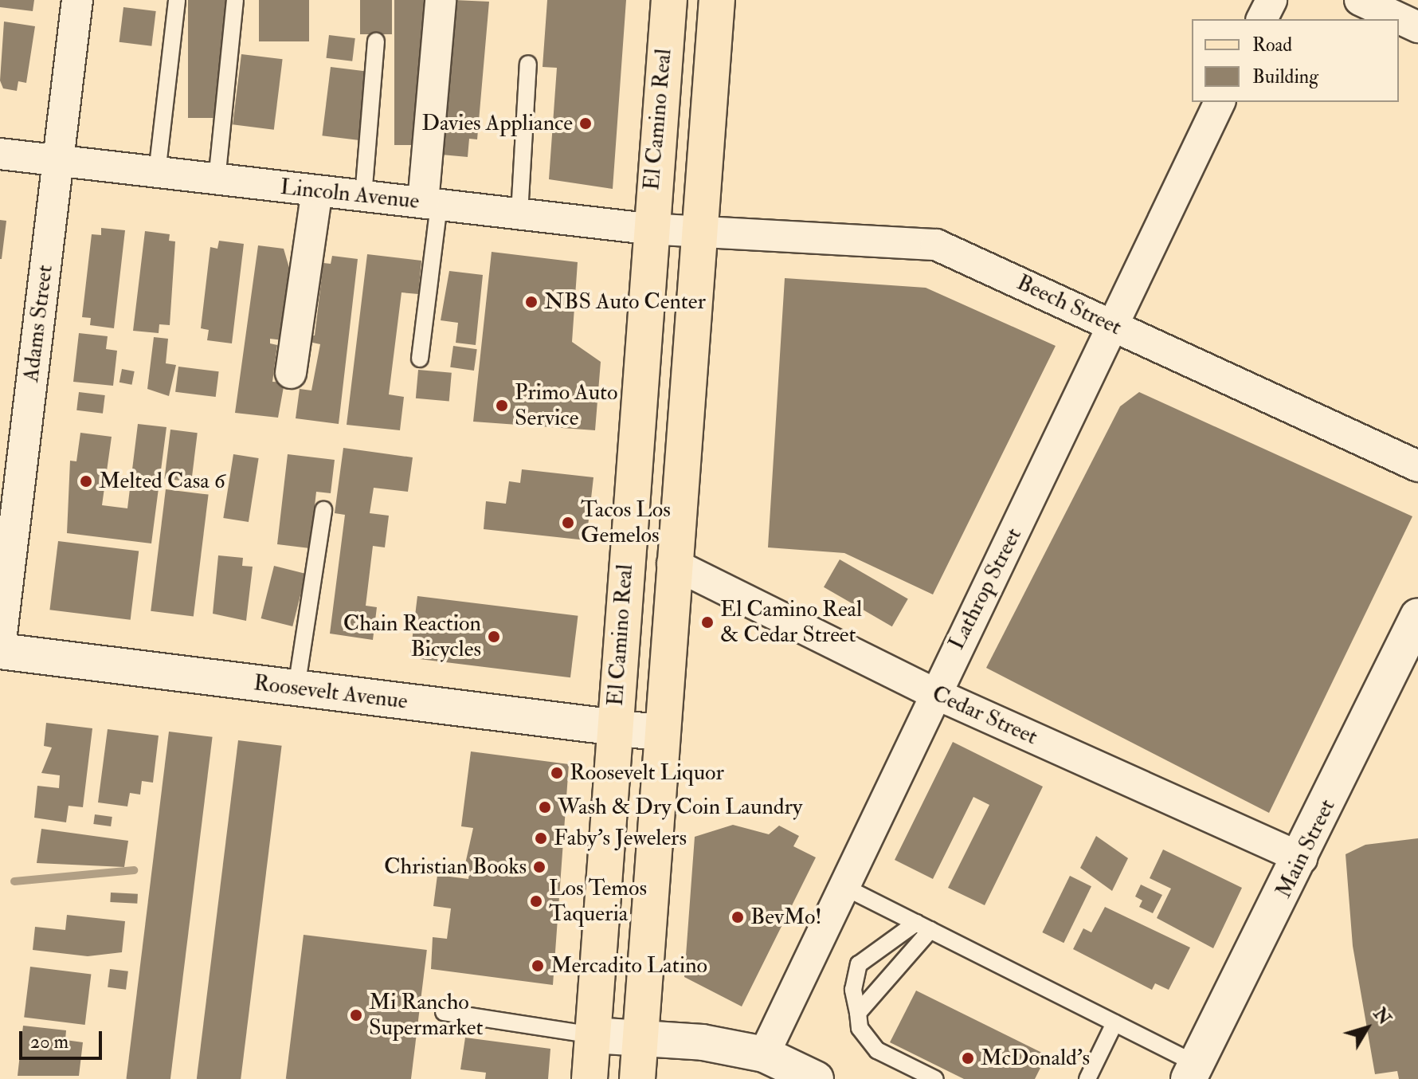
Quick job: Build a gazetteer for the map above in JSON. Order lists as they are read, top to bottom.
{
  "streets": {
    "main road": ["El Camino Real"],
    "street": [
      "Lincoln Avenue",
      "Beech Street",
      "Adams Street",
      "Lathrop Street",
      "Roosevelt Avenue",
      "Cedar Street",
      "Main Street"
    ]
  },
  "crossings": [
    ["El Camino Real", "Lincoln Avenue"],
    ["El Camino Real", "Roosevelt Avenue"],
    ["Lincoln Avenue", "Beech Street"],
    ["Lincoln Avenue", "Adams Street"],
    ["Beech Street", "Lathrop Street"],
    ["Adams Street", "Roosevelt Avenue"],
    ["Lathrop Street", "Cedar Street"],
    ["Cedar Street", "Main Street"]
  ],
  "places": [
    "Davies Appliance",
    "NBS Auto Center",
    "Primo Auto Service",
    "Melted Casa 6",
    "Tacos Los Gemelos",
    "El Camino Real & Cedar Street",
    "Chain Reaction Bicycles",
    "Roosevelt Liquor",
    "Wash & Dry Coin Laundry",
    "Faby's Jewelers",
    "Christian Books",
    "Los Temos Taqueria",
    "BevMo!",
    "Mercadito Latino",
    "Mi Rancho Supermarket",
    "McDonald's"
  ],
  "legend": ["Road", "Building"],
  "scale_bar": "20 m",
  "north": "top right"
}
